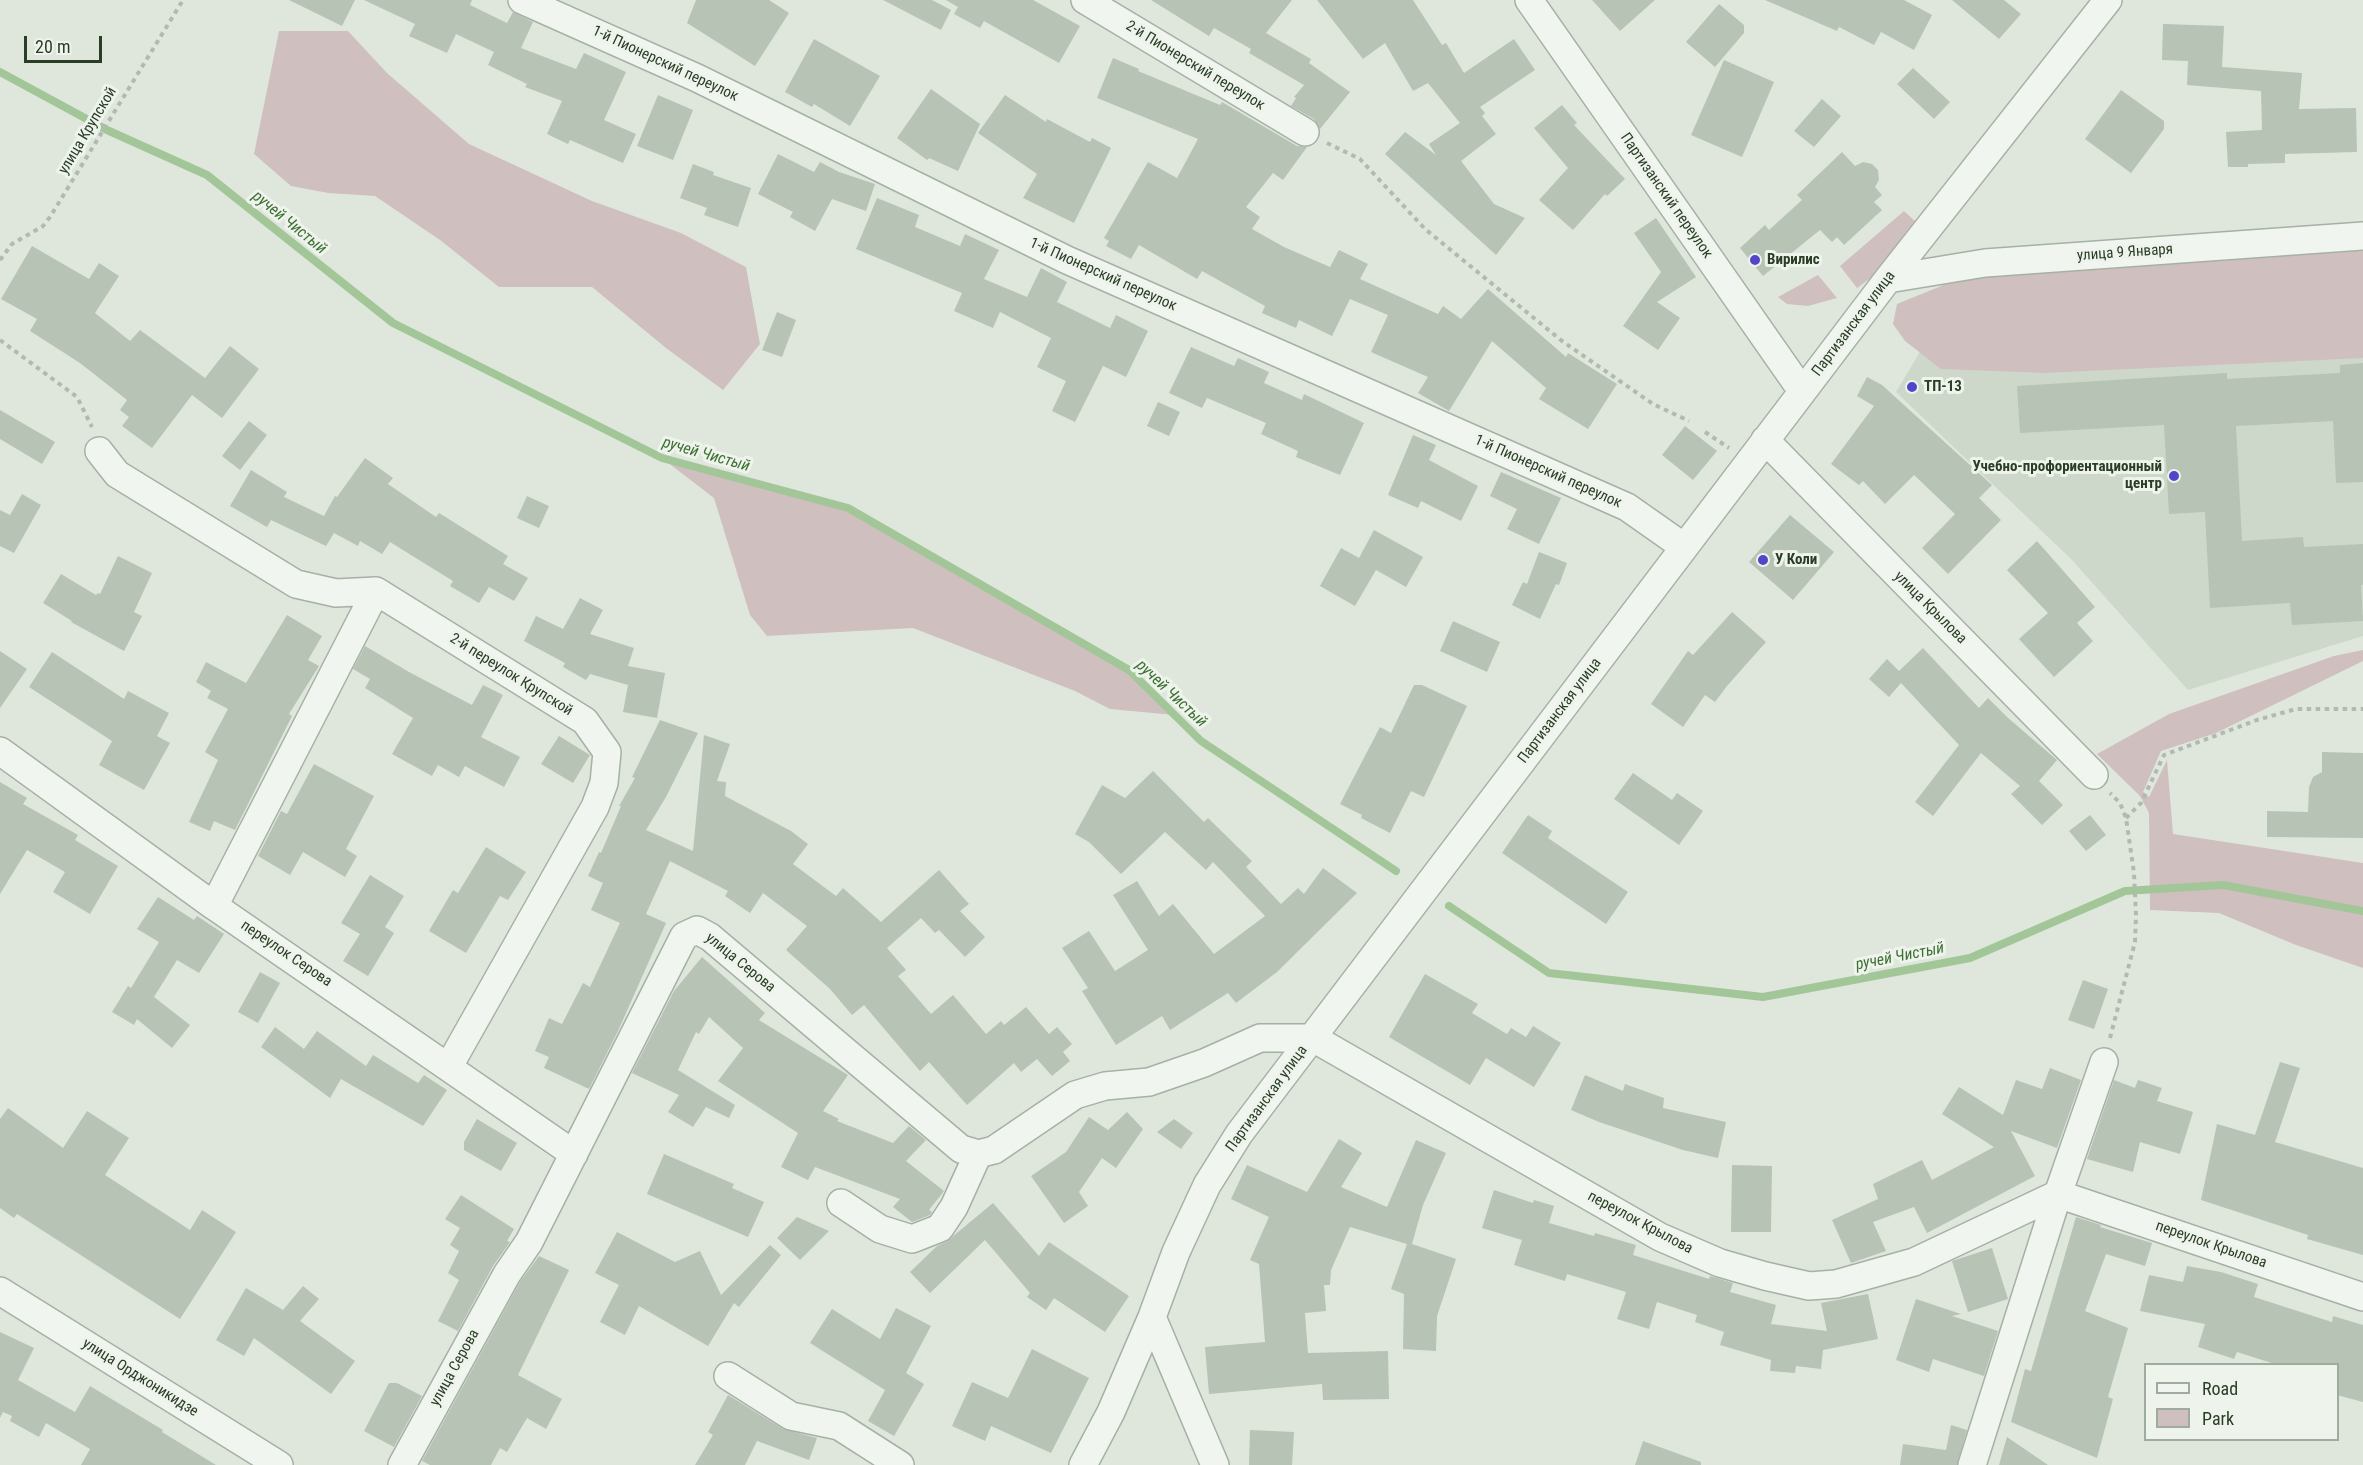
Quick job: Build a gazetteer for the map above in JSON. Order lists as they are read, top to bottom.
{
  "streets": {
    "street": [
      "1-й Пионерский переулок",
      "2-й Пионерский переулок",
      "Партизанский переулок",
      "улица 9 Января",
      "Партизанская улица",
      "улица Крылова",
      "2-й переулок Крупской",
      "переулок Серова",
      "улица Серова",
      "переулок Крылова",
      "улица Орджоникидзе"
    ],
    "path": ["улица Крупской"]
  },
  "crossings": [
    ["1-й Пионерский переулок", "Партизанская улица"],
    ["Партизанский переулок", "Партизанская улица"],
    ["улица 9 Января", "Партизанская улица"],
    ["Партизанская улица", "улица Крылова"],
    ["Партизанская улица", "переулок Крылова"],
    ["2-й переулок Крупской", "переулок Серова"],
    ["переулок Серова", "улица Серова"]
  ],
  "water": ["ручей Чистый"],
  "places": [
    "Вирилис",
    "ТП-13",
    "Учебно-профориентационный центр",
    "У Коли"
  ],
  "legend": ["Road", "Park"],
  "scale_bar": "20 m"
}
